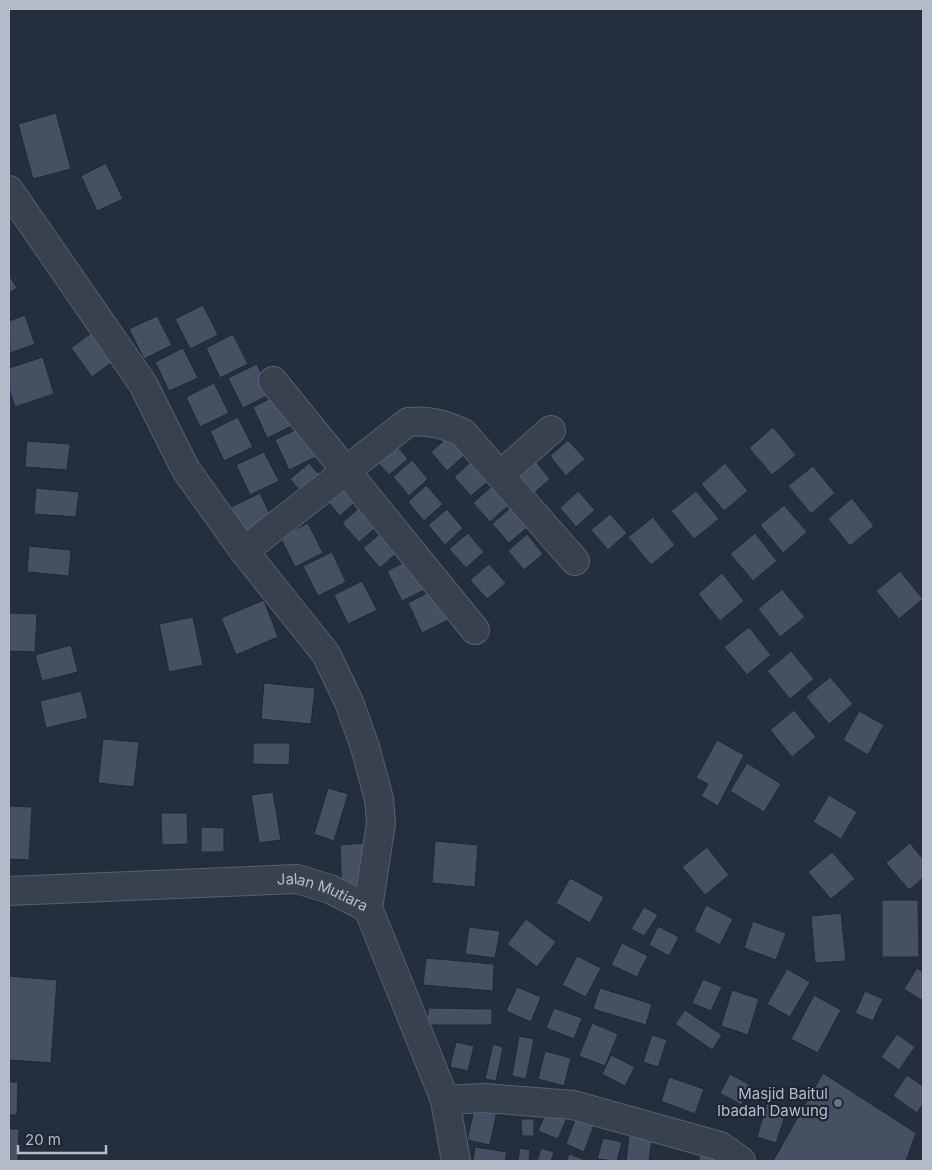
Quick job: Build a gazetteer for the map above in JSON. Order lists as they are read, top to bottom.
{
  "streets": {
    "street": ["Jalan Mutiara"]
  },
  "places": ["Masjid Baitul Ibadah Dawung"],
  "scale_bar": "20 m"
}
